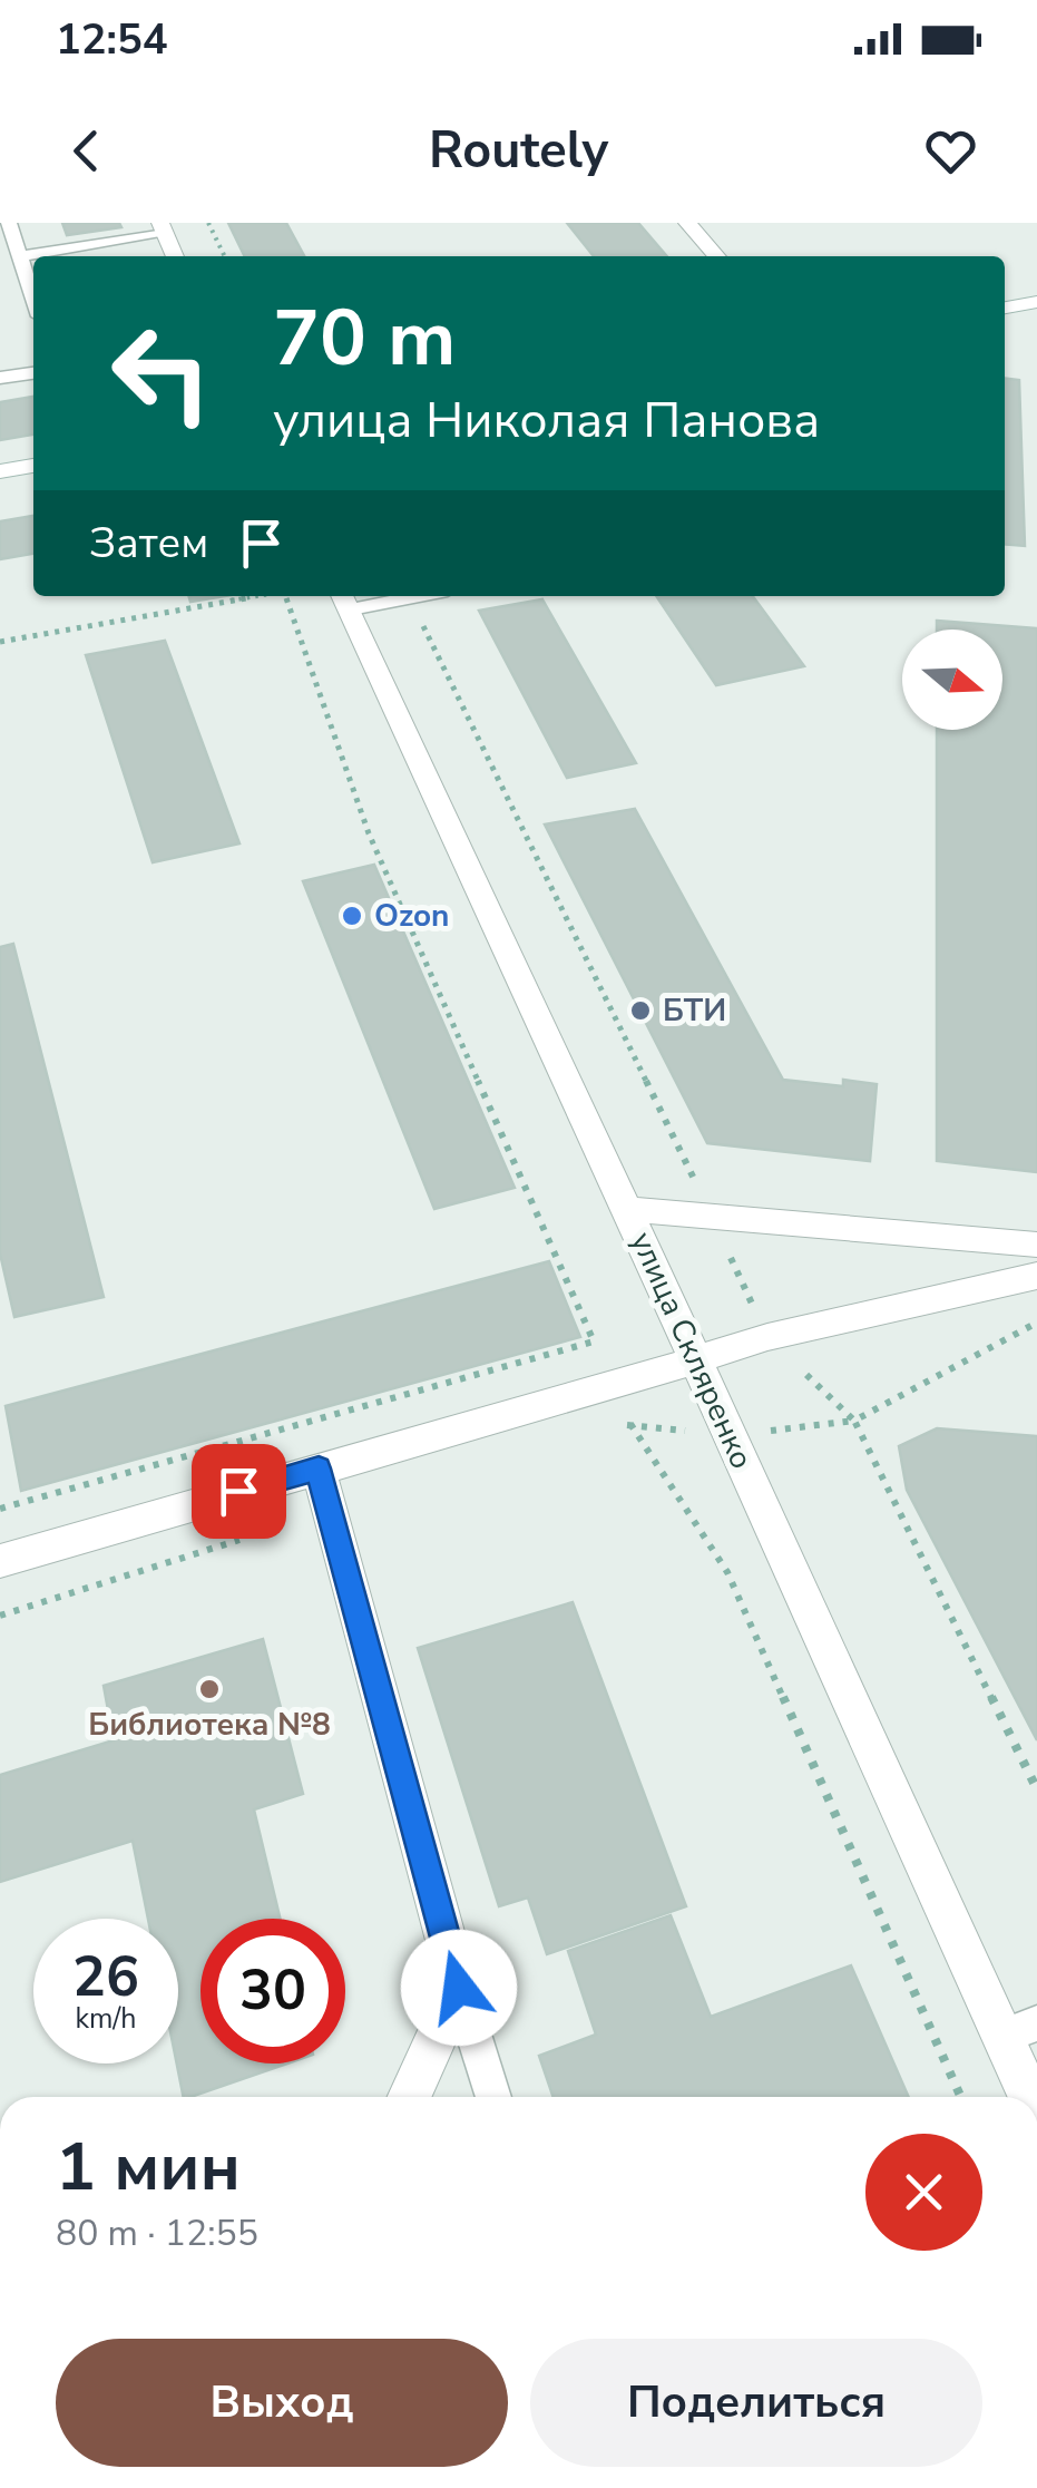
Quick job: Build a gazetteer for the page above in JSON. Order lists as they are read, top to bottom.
{
  "streets": {
    "street": ["улица Скляренко"]
  },
  "places": ["Ozon", "БТИ", "Библиотека №8"],
  "north": "right",
  "page": {
    "status": "12:54",
    "header": "Routely",
    "turn": ["70 m", "улица Николая Панова"],
    "then": "Затем",
    "speed": "26 km/h",
    "limit": "30",
    "heading": ["1 мин", "80 m · 12:55"],
    "buttons": ["Выход", "Поделиться"]
  }
}
